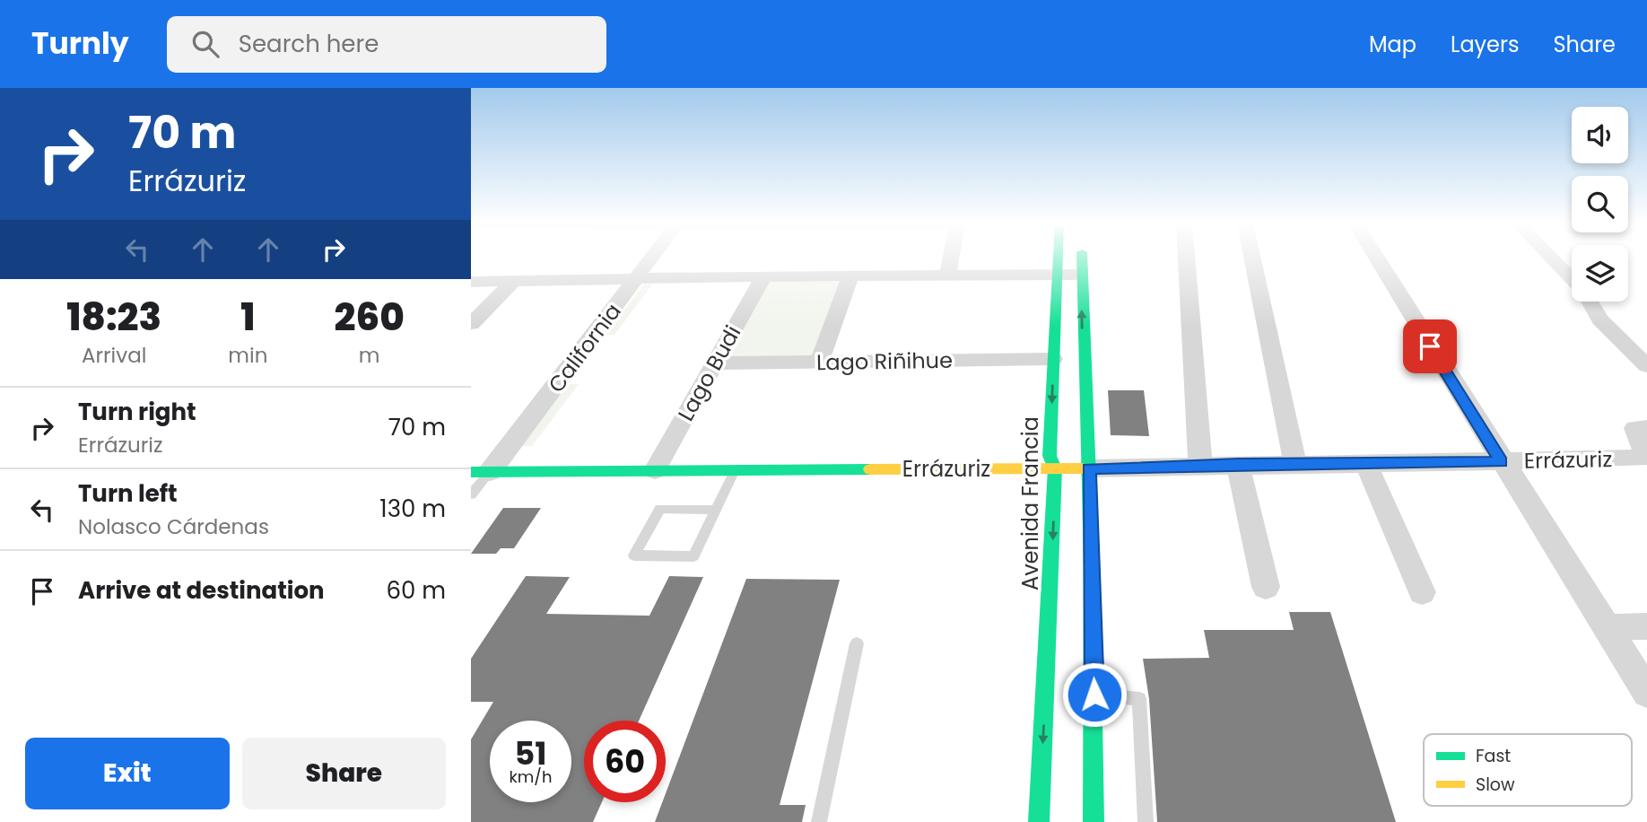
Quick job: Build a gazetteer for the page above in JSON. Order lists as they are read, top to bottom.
{
  "streets": {
    "main road": ["Errázuriz", "Avenida Francia"],
    "street": ["California", "Lago Riñihue", "Lago Budi"]
  },
  "crossings": [
    ["California", "Errázuriz"],
    ["Lago Riñihue", "Lago Budi"],
    ["Lago Riñihue", "Avenida Francia"],
    ["Lago Budi", "Errázuriz"],
    ["Errázuriz", "Avenida Francia"]
  ],
  "legend": ["Fast", "Slow"],
  "page": {
    "header": "Turnly",
    "search": "Search here",
    "nav": ["Map", "Layers", "Share"],
    "turn": ["70 m", "Errázuriz"],
    "eta": [
      "18:23",
      "Arrival",
      "1",
      "min",
      "260",
      "m"
    ],
    "list": [
      {
        "name": "Turn right",
        "note": "Errázuriz",
        "value": "70 m"
      },
      {
        "name": "Turn left",
        "note": "Nolasco Cárdenas",
        "value": "130 m"
      },
      {
        "name": "Arrive at destination",
        "value": "60 m"
      }
    ],
    "speed": "51 km/h",
    "limit": "60",
    "buttons": ["Exit", "Share"]
  }
}
